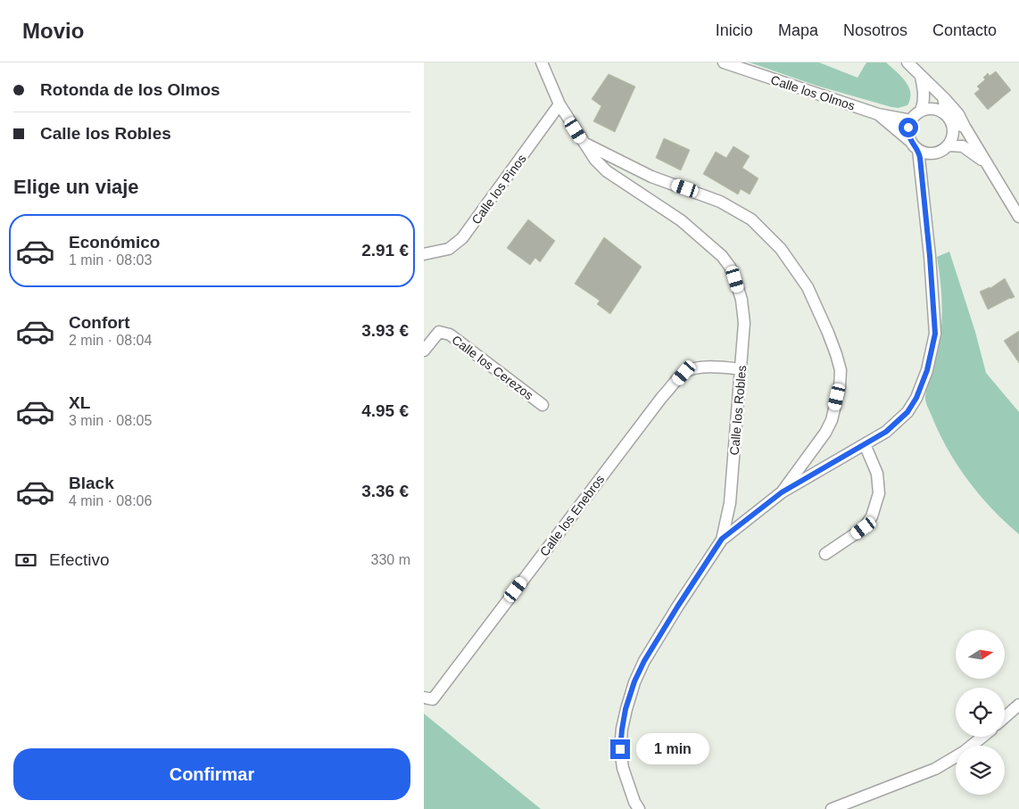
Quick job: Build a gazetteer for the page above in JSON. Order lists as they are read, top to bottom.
{
  "streets": {
    "street": [
      "Calle los Olmos",
      "Calle los Pinos",
      "Calle los Cerezos",
      "Calle los Robles",
      "Calle los Enebros"
    ]
  },
  "crossings": [
    ["Calle los Pinos", "Calle los Robles"],
    ["Calle los Robles", "Calle los Enebros"]
  ],
  "north": "right",
  "page": {
    "header": "Movio",
    "nav": [
      "Inicio",
      "Mapa",
      "Nosotros",
      "Contacto"
    ],
    "banner": ["Rotonda de los Olmos", "Calle los Robles"],
    "heading": "Elige un viaje",
    "list": [
      {
        "name": "Económico",
        "note": "1 min · 08:03",
        "value": "2.91 €"
      },
      {
        "name": "Confort",
        "note": "2 min · 08:04",
        "value": "3.93 €"
      },
      {
        "name": "XL",
        "note": "3 min · 08:05",
        "value": "4.95 €"
      },
      {
        "name": "Black",
        "note": "4 min · 08:06",
        "value": "3.36 €"
      }
    ],
    "pay": ["Efectivo", "330 m"],
    "bubble": "1 min",
    "buttons": "Confirmar"
  }
}
